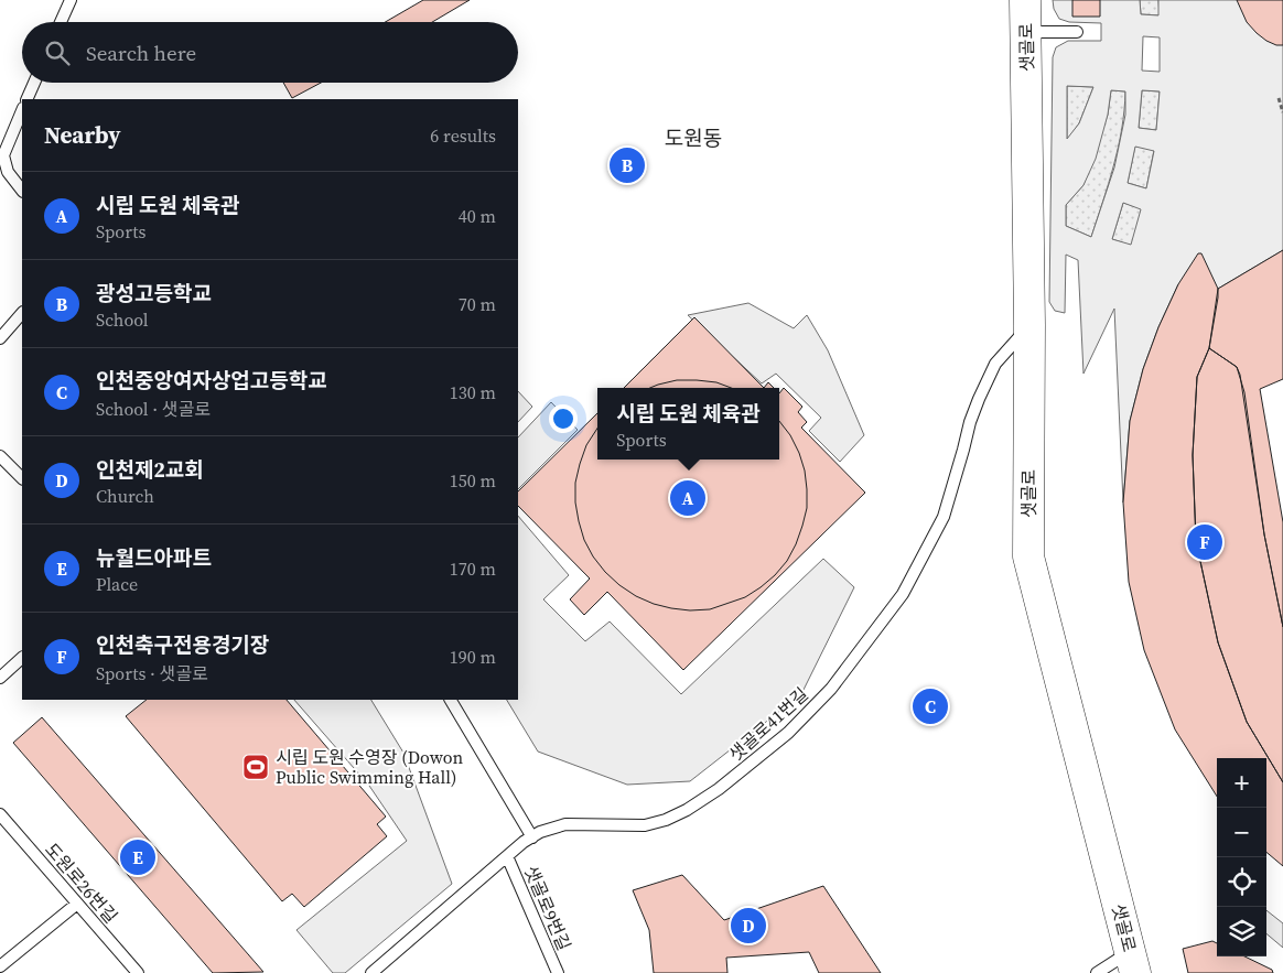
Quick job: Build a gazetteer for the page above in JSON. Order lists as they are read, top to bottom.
{
  "streets": {
    "street": ["샛골로"],
    "lane": ["샛골로41번길", "도원로26번길", "샛골로9번길"]
  },
  "crossings": [
    ["샛골로", "샛골로41번길"],
    ["샛골로41번길", "샛골로9번길"]
  ],
  "districts": ["도원동"],
  "places": {
    "sports": ["시립 도원 수영장 (Dowon Public Swimming Hall)"]
  },
  "page": {
    "search": "Search here",
    "heading": ["Nearby", "6 results"],
    "pins": [
      "B",
      "A",
      "F",
      "C",
      "E",
      "D"
    ],
    "list": [
      {
        "mark": "A",
        "name": "시립 도원 체육관",
        "note": "Sports",
        "value": "40 m"
      },
      {
        "mark": "B",
        "name": "광성고등학교",
        "note": "School",
        "value": "70 m"
      },
      {
        "mark": "C",
        "name": "인천중앙여자상업고등학교",
        "note": "School · 샛골로",
        "value": "130 m"
      },
      {
        "mark": "D",
        "name": "인천제2교회",
        "note": "Church",
        "value": "150 m"
      },
      {
        "mark": "E",
        "name": "뉴월드아파트",
        "note": "Place",
        "value": "170 m"
      },
      {
        "mark": "F",
        "name": "인천축구전용경기장",
        "note": "Sports · 샛골로",
        "value": "190 m"
      }
    ],
    "popup": ["시립 도원 체육관", "Sports"],
    "map_buttons": ["+", "−"]
  }
}
